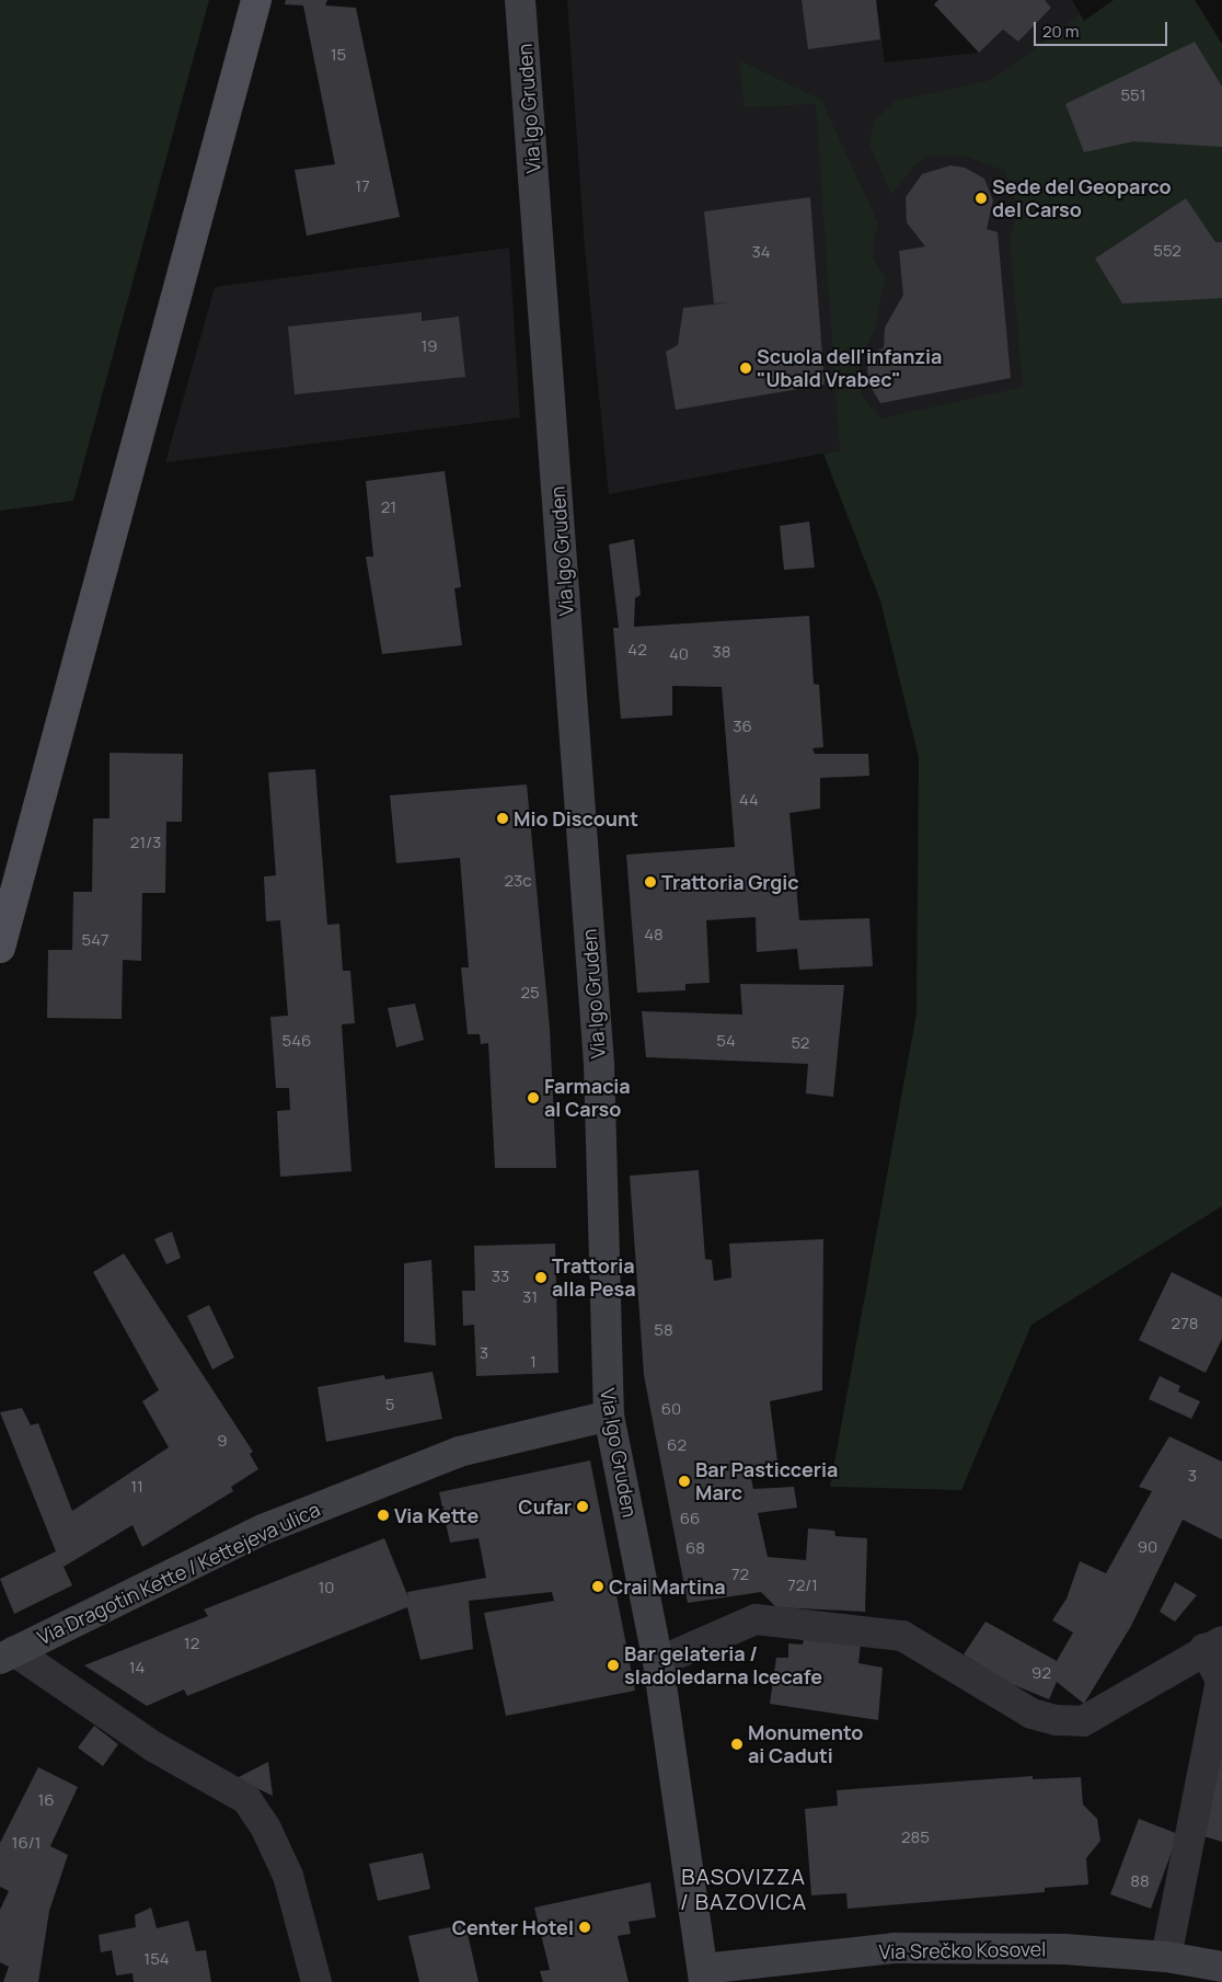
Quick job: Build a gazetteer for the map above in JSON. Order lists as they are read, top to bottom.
{
  "streets": {
    "main road": ["Via Igo Gruden", "Via Dragotin Kette / Kettejeva ulica", "Via Srečko Kosovel"]
  },
  "crossings": [
    ["Via Igo Gruden", "Via Dragotin Kette / Kettejeva ulica"],
    ["Via Igo Gruden", "Via Srečko Kosovel"]
  ],
  "districts": ["BASOVIZZA / BAZOVICA"],
  "places": [
    "Sede del Geoparco del Carso",
    "Scuola dell'infanzia \"Ubald Vrabec\"",
    "Mio Discount",
    "Trattoria Grgic",
    "Farmacia al Carso",
    "Trattoria alla Pesa",
    "Bar Pasticceria Marc",
    "Cufar",
    "Via Kette",
    "Crai Martina",
    "Bar gelateria / sladoledarna Icecafe",
    "Monumento ai Caduti",
    "Center Hotel"
  ],
  "house_numbers": [
    "15",
    "551",
    "17",
    "552",
    "34",
    "19",
    "21",
    "42",
    "38",
    "40",
    "36",
    "44",
    "21/3",
    "23c",
    "48",
    "547",
    "25",
    "546",
    "54",
    "52",
    "33",
    "31",
    "278",
    "58",
    "3",
    "1",
    "5",
    "60",
    "9",
    "62",
    "3",
    "11",
    "66",
    "90",
    "68",
    "72",
    "72/1",
    "10",
    "12",
    "14",
    "92",
    "16",
    "285",
    "16/1",
    "88",
    "154"
  ],
  "scale_bar": "20 m"
}
